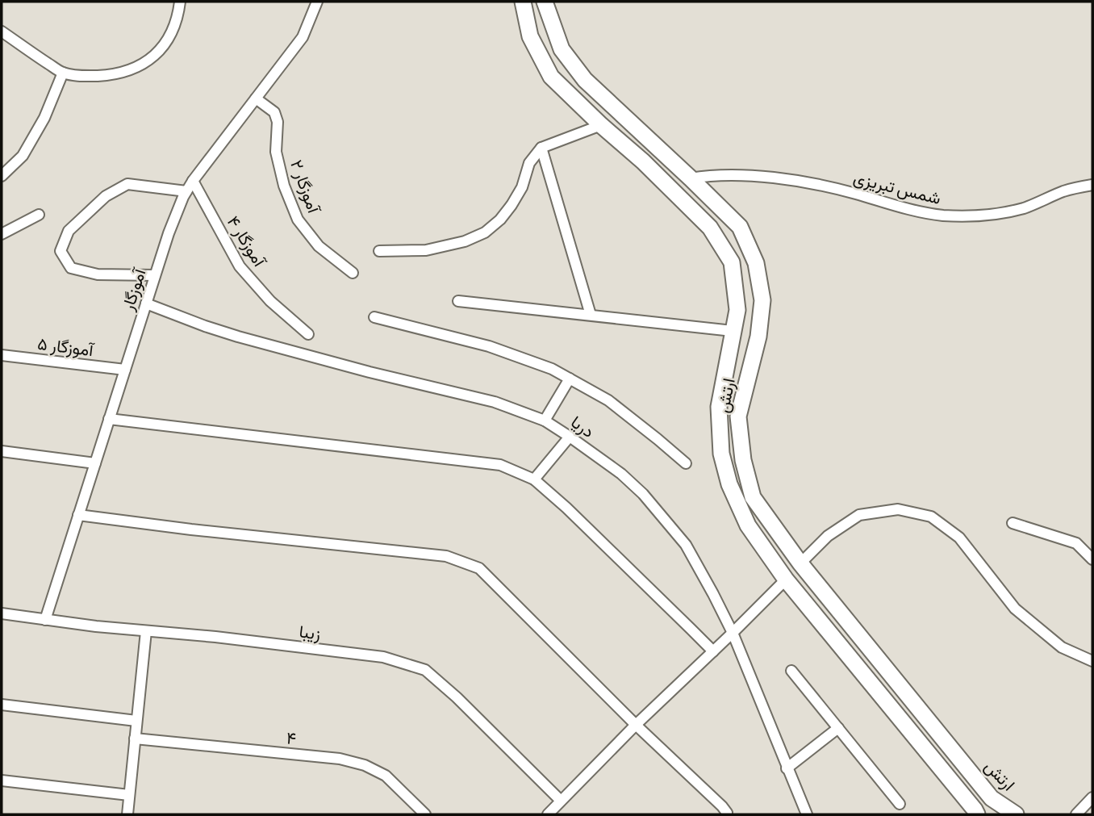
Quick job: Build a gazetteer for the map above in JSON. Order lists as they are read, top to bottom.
{
  "streets": {
    "main road": ["ارتش"],
    "street": [
      "آموزگار ۲",
      "شمس تبریزی",
      "آموزگار ۴",
      "آموزگار",
      "آموزگار ۵",
      "دریا",
      "زیبا",
      "۴"
    ]
  },
  "crossings": [
    ["آموزگار ۲", "آموزگار"],
    ["شمس تبریزی", "ارتش"],
    ["آموزگار ۴", "آموزگار"],
    ["آموزگار", "آموزگار ۵"],
    ["آموزگار", "دریا"],
    ["آموزگار", "زیبا"]
  ]
}
